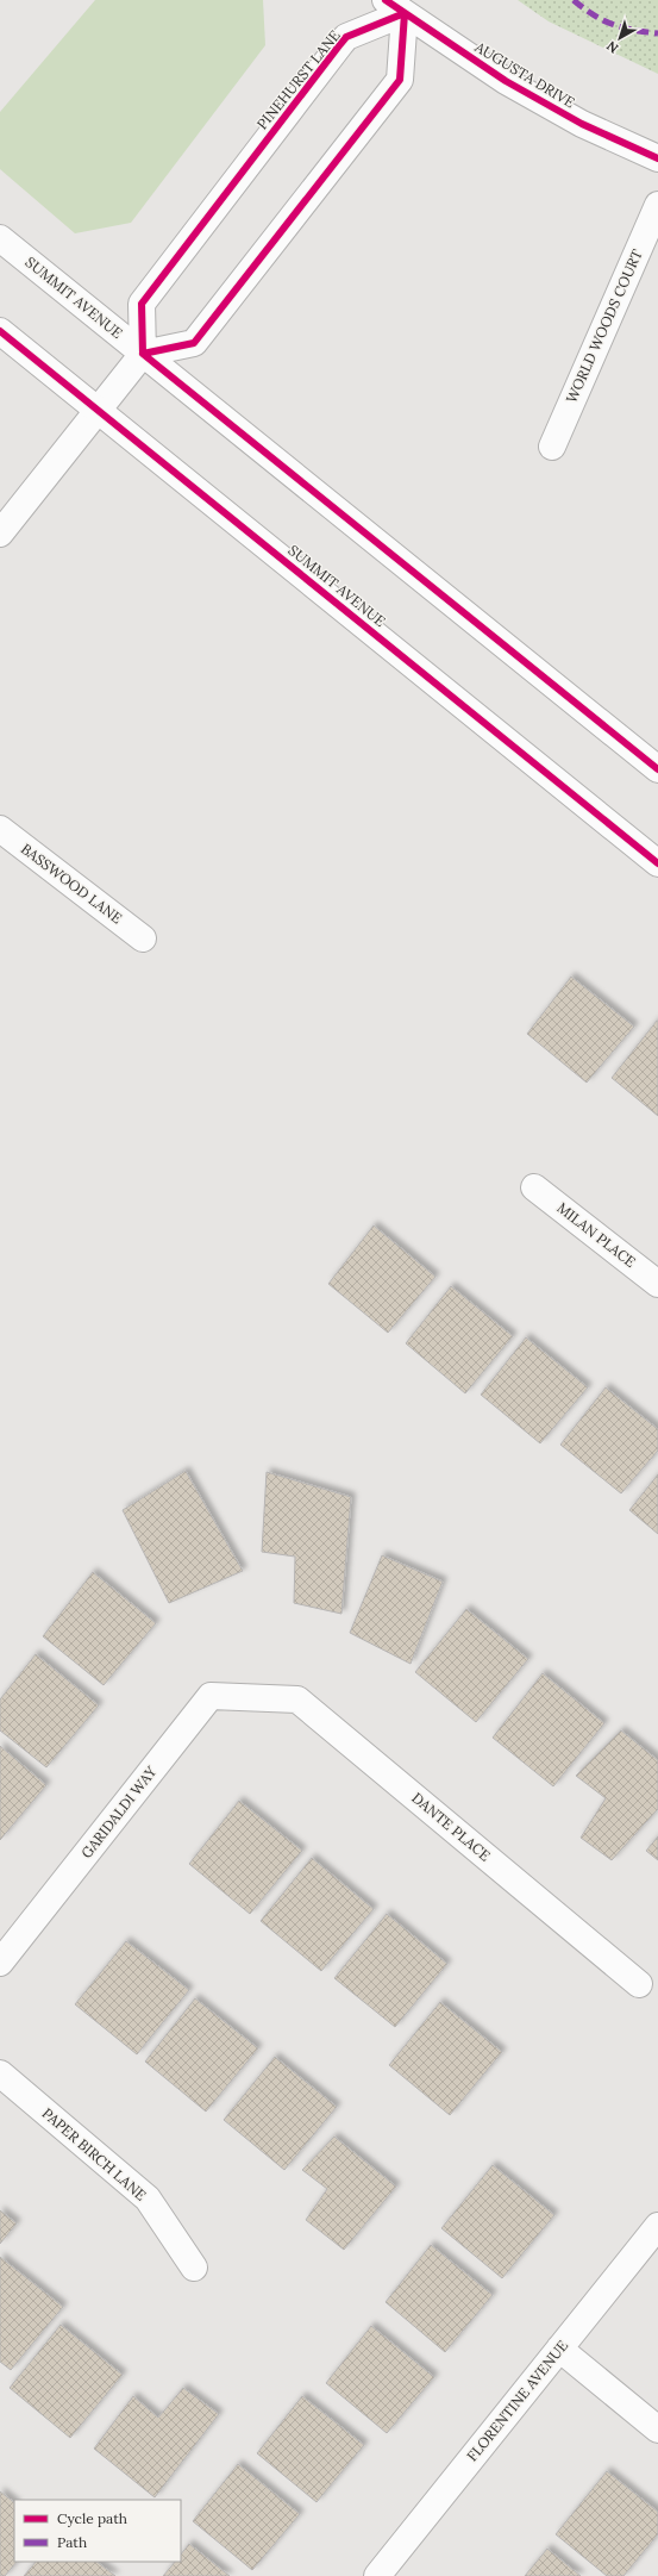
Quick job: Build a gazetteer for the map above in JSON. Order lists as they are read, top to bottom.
{
  "streets": {
    "street": [
      "AUGUSTA DRIVE",
      "PINEHURST LANE",
      "SUMMIT AVENUE",
      "WORLD WOODS COURT",
      "BASSWOOD LANE",
      "MILAN PLACE",
      "GARIDALDI WAY",
      "DANTE PLACE",
      "PAPER BIRCH LANE",
      "FLORENTINE AVENUE"
    ]
  },
  "crossings": [
    ["AUGUSTA DRIVE", "PINEHURST LANE"],
    ["PINEHURST LANE", "SUMMIT AVENUE"],
    ["GARIDALDI WAY", "DANTE PLACE"]
  ],
  "legend": ["Cycle path", "Path"],
  "north": "bottom left"
}
